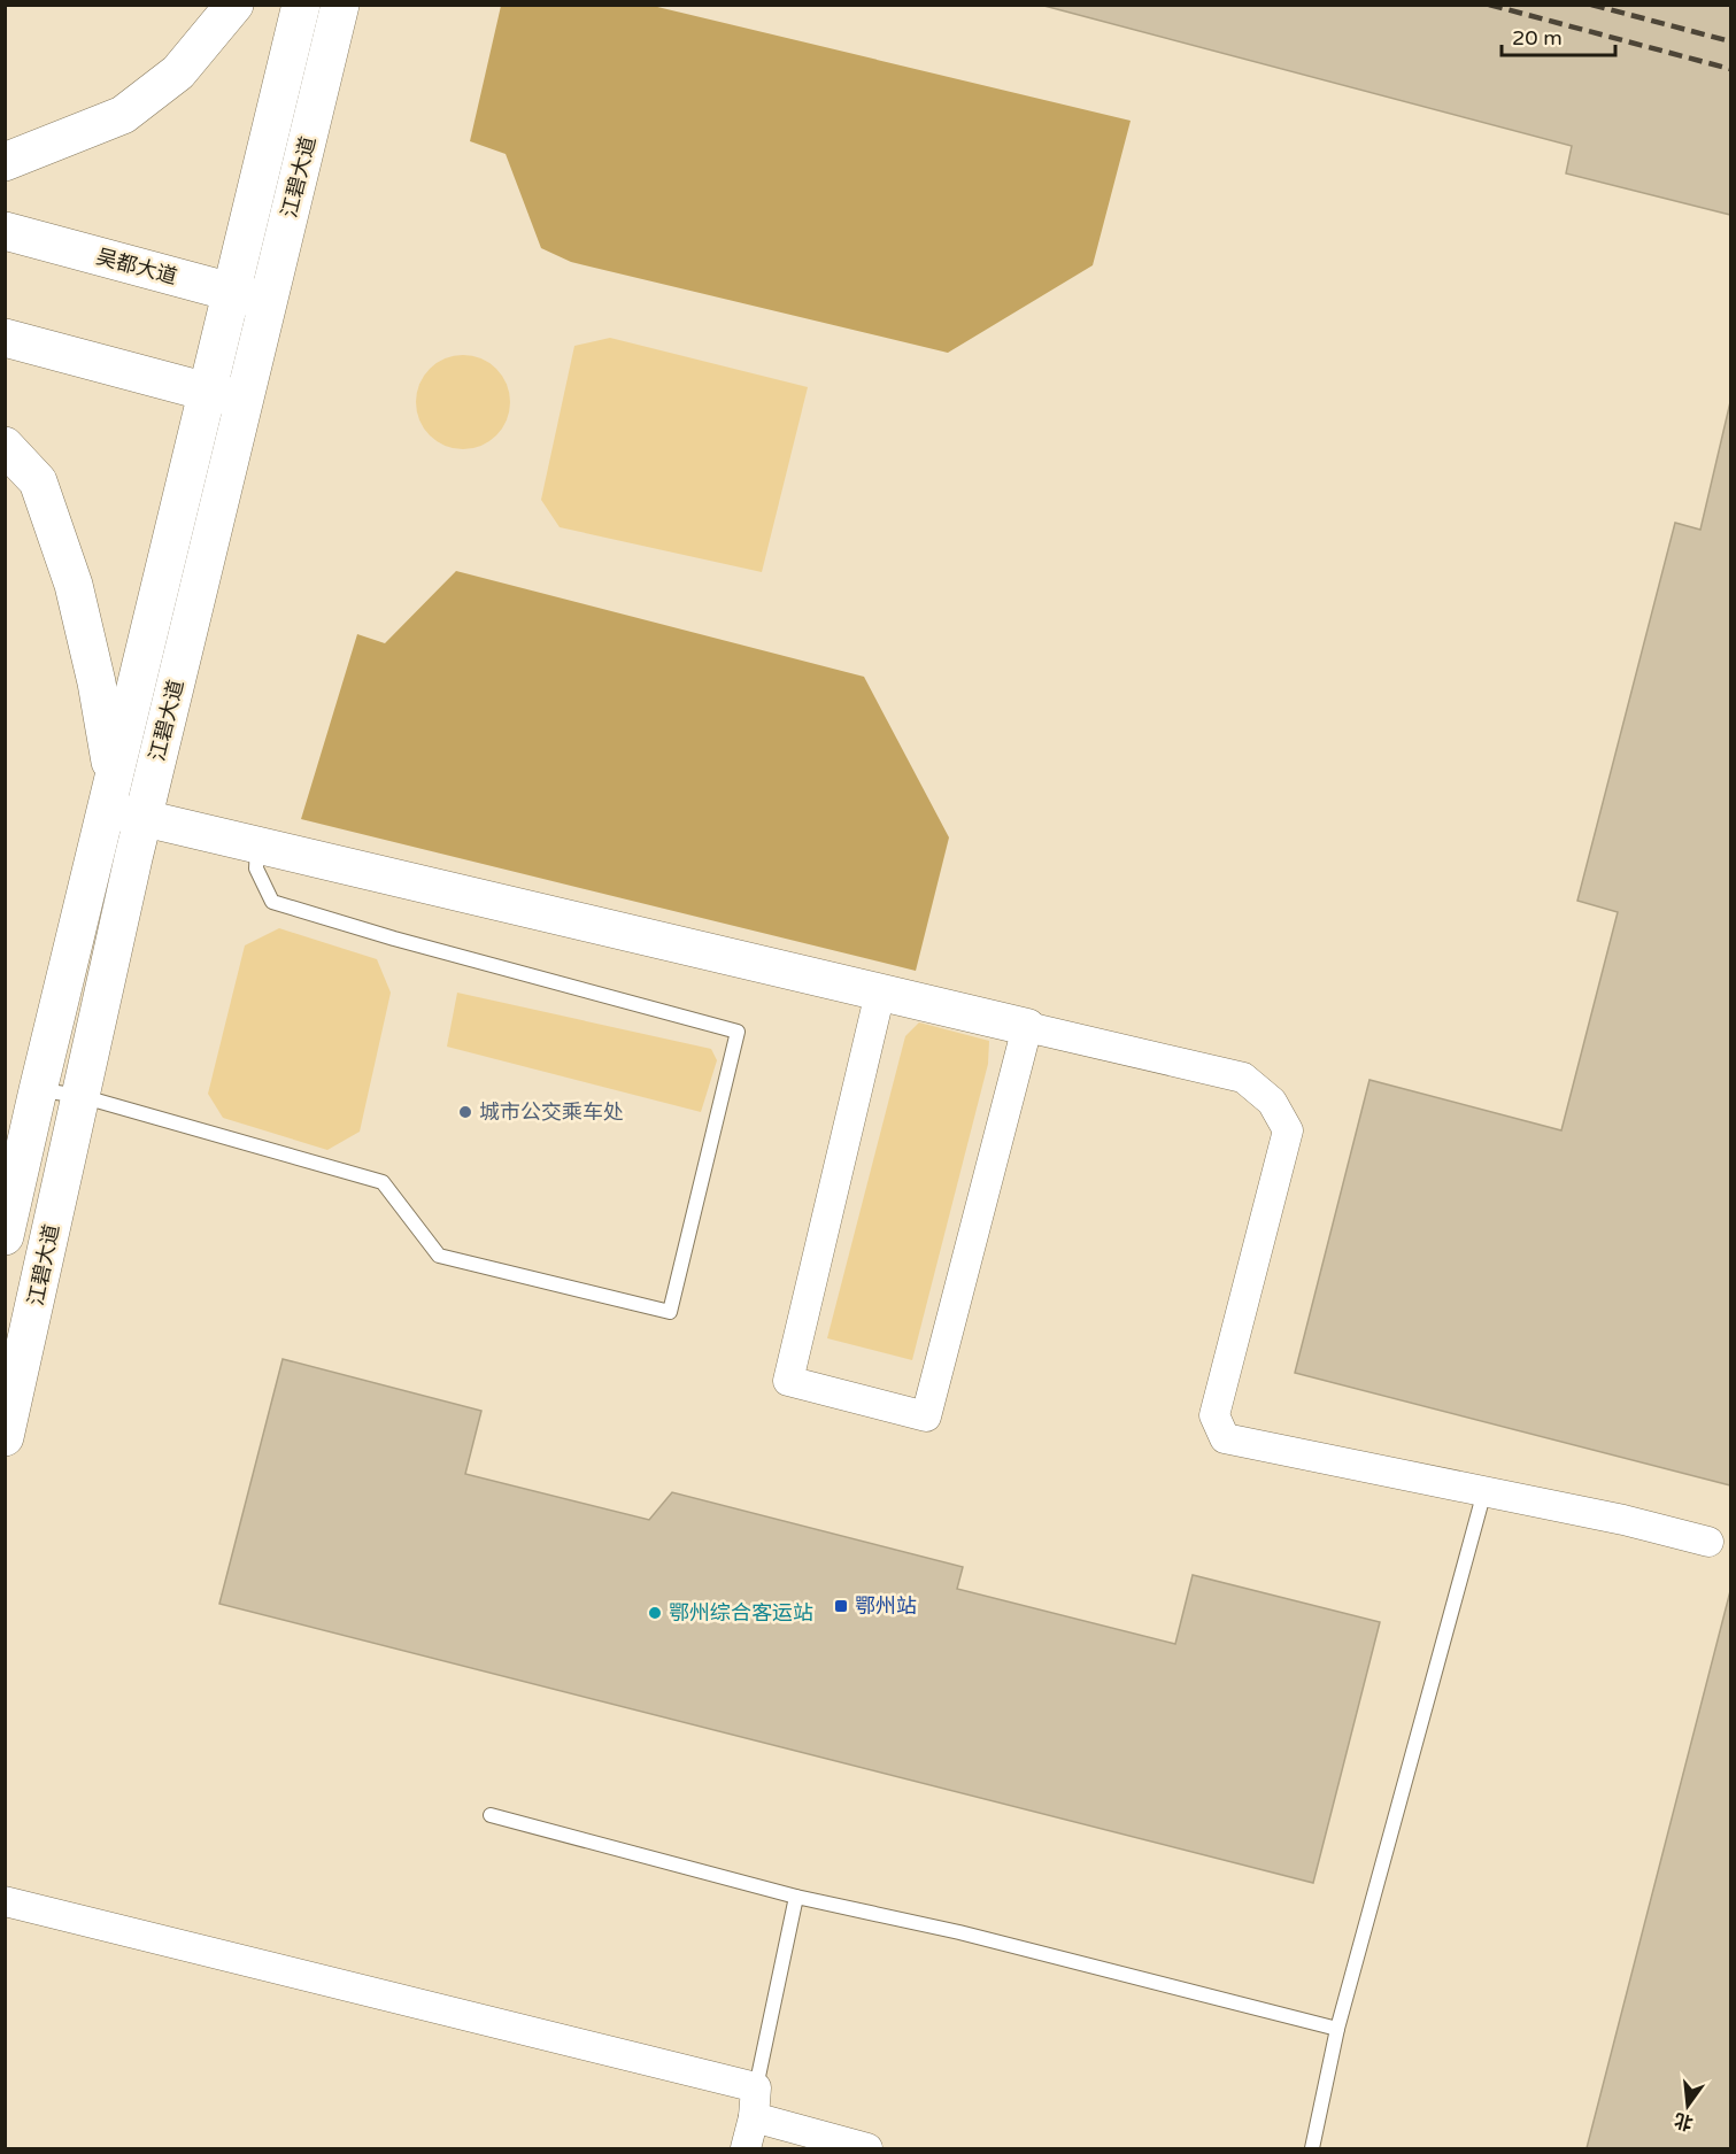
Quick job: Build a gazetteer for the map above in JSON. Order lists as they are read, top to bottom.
{
  "streets": {
    "main road": ["江碧大道", "吴都大道"]
  },
  "crossings": [
    ["江碧大道", "吴都大道"]
  ],
  "places": {
    "other": ["城市公交乘车处", "鄂州综合客运站"],
    "transit": ["鄂州站"]
  },
  "scale_bar": "20 m",
  "north": "bottom"
}
